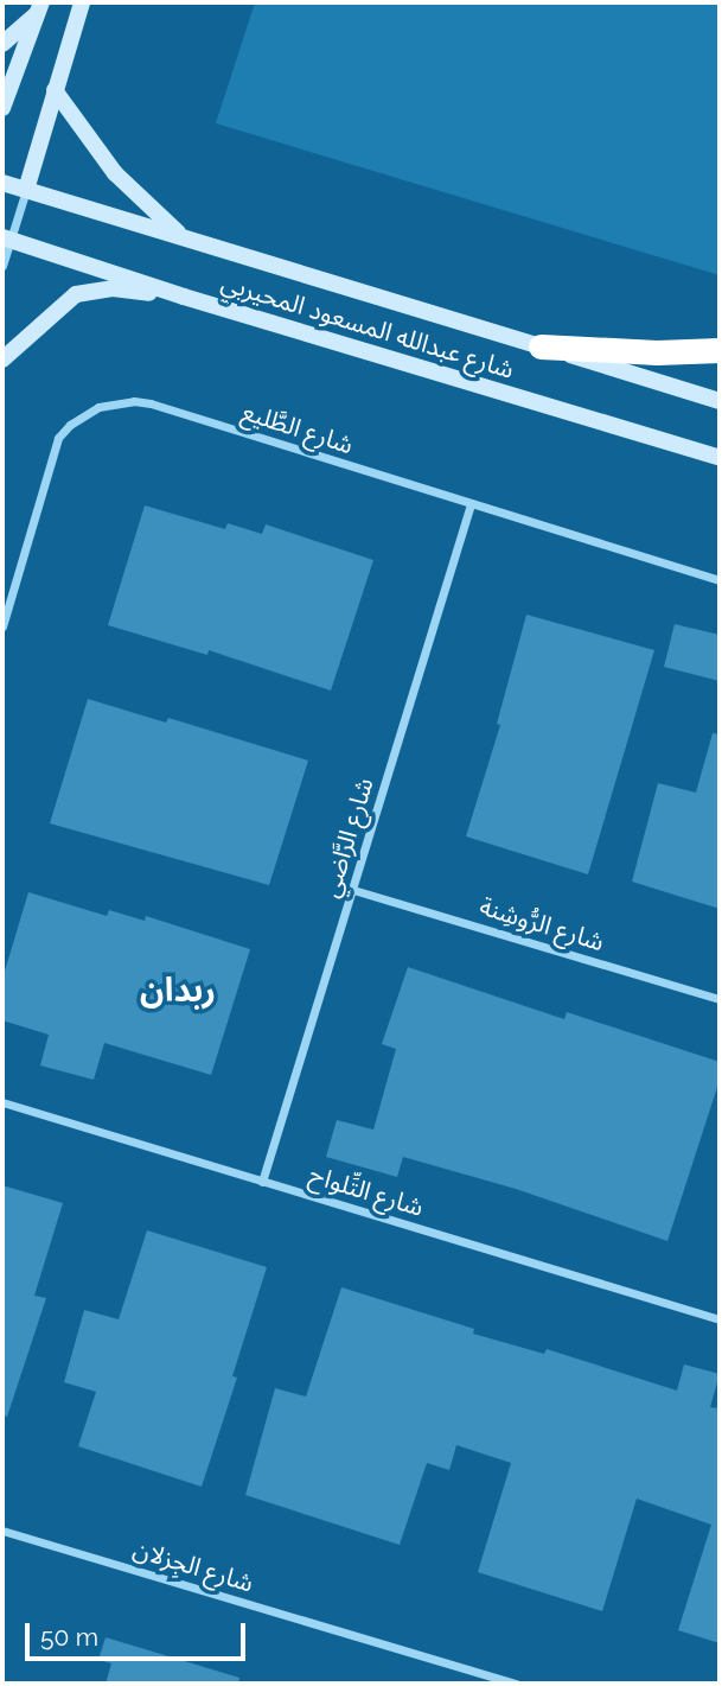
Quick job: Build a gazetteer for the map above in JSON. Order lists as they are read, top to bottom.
{
  "streets": {
    "street": [
      "شارع عبدالله المسعود المحيربي",
      "شارع الطَّليع",
      "شارع الرَّاضي",
      "شارع الرُّوشِنة",
      "شارع التِّلواح",
      "شارع الجِزلان"
    ]
  },
  "crossings": [
    ["شارع الطَّليع", "شارع الرَّاضي"],
    ["شارع الرَّاضي", "شارع الرُّوشِنة"],
    ["شارع الرَّاضي", "شارع التِّلواح"]
  ],
  "districts": ["ربدان"],
  "scale_bar": "50 m"
}
